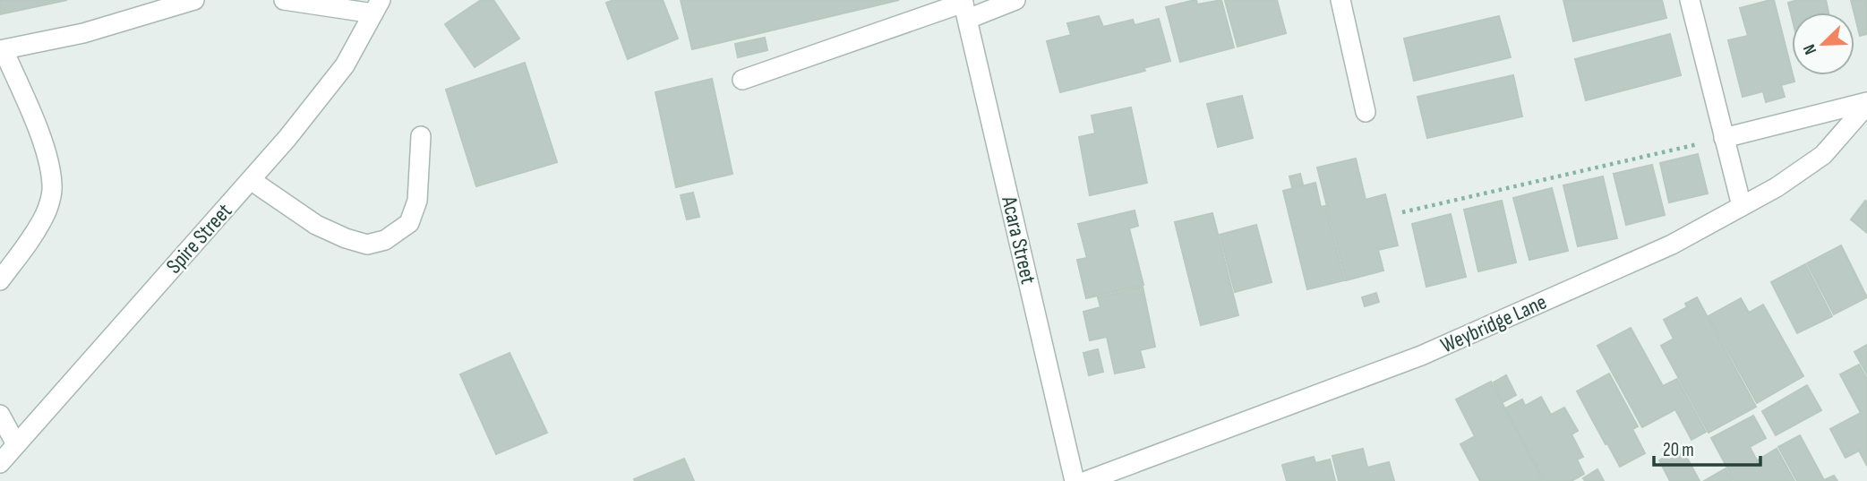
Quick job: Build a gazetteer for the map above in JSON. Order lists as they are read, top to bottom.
{
  "streets": {
    "street": ["Spire Street", "Acara Street", "Weybridge Lane"]
  },
  "scale_bar": "20 m",
  "north": "bottom left"
}
